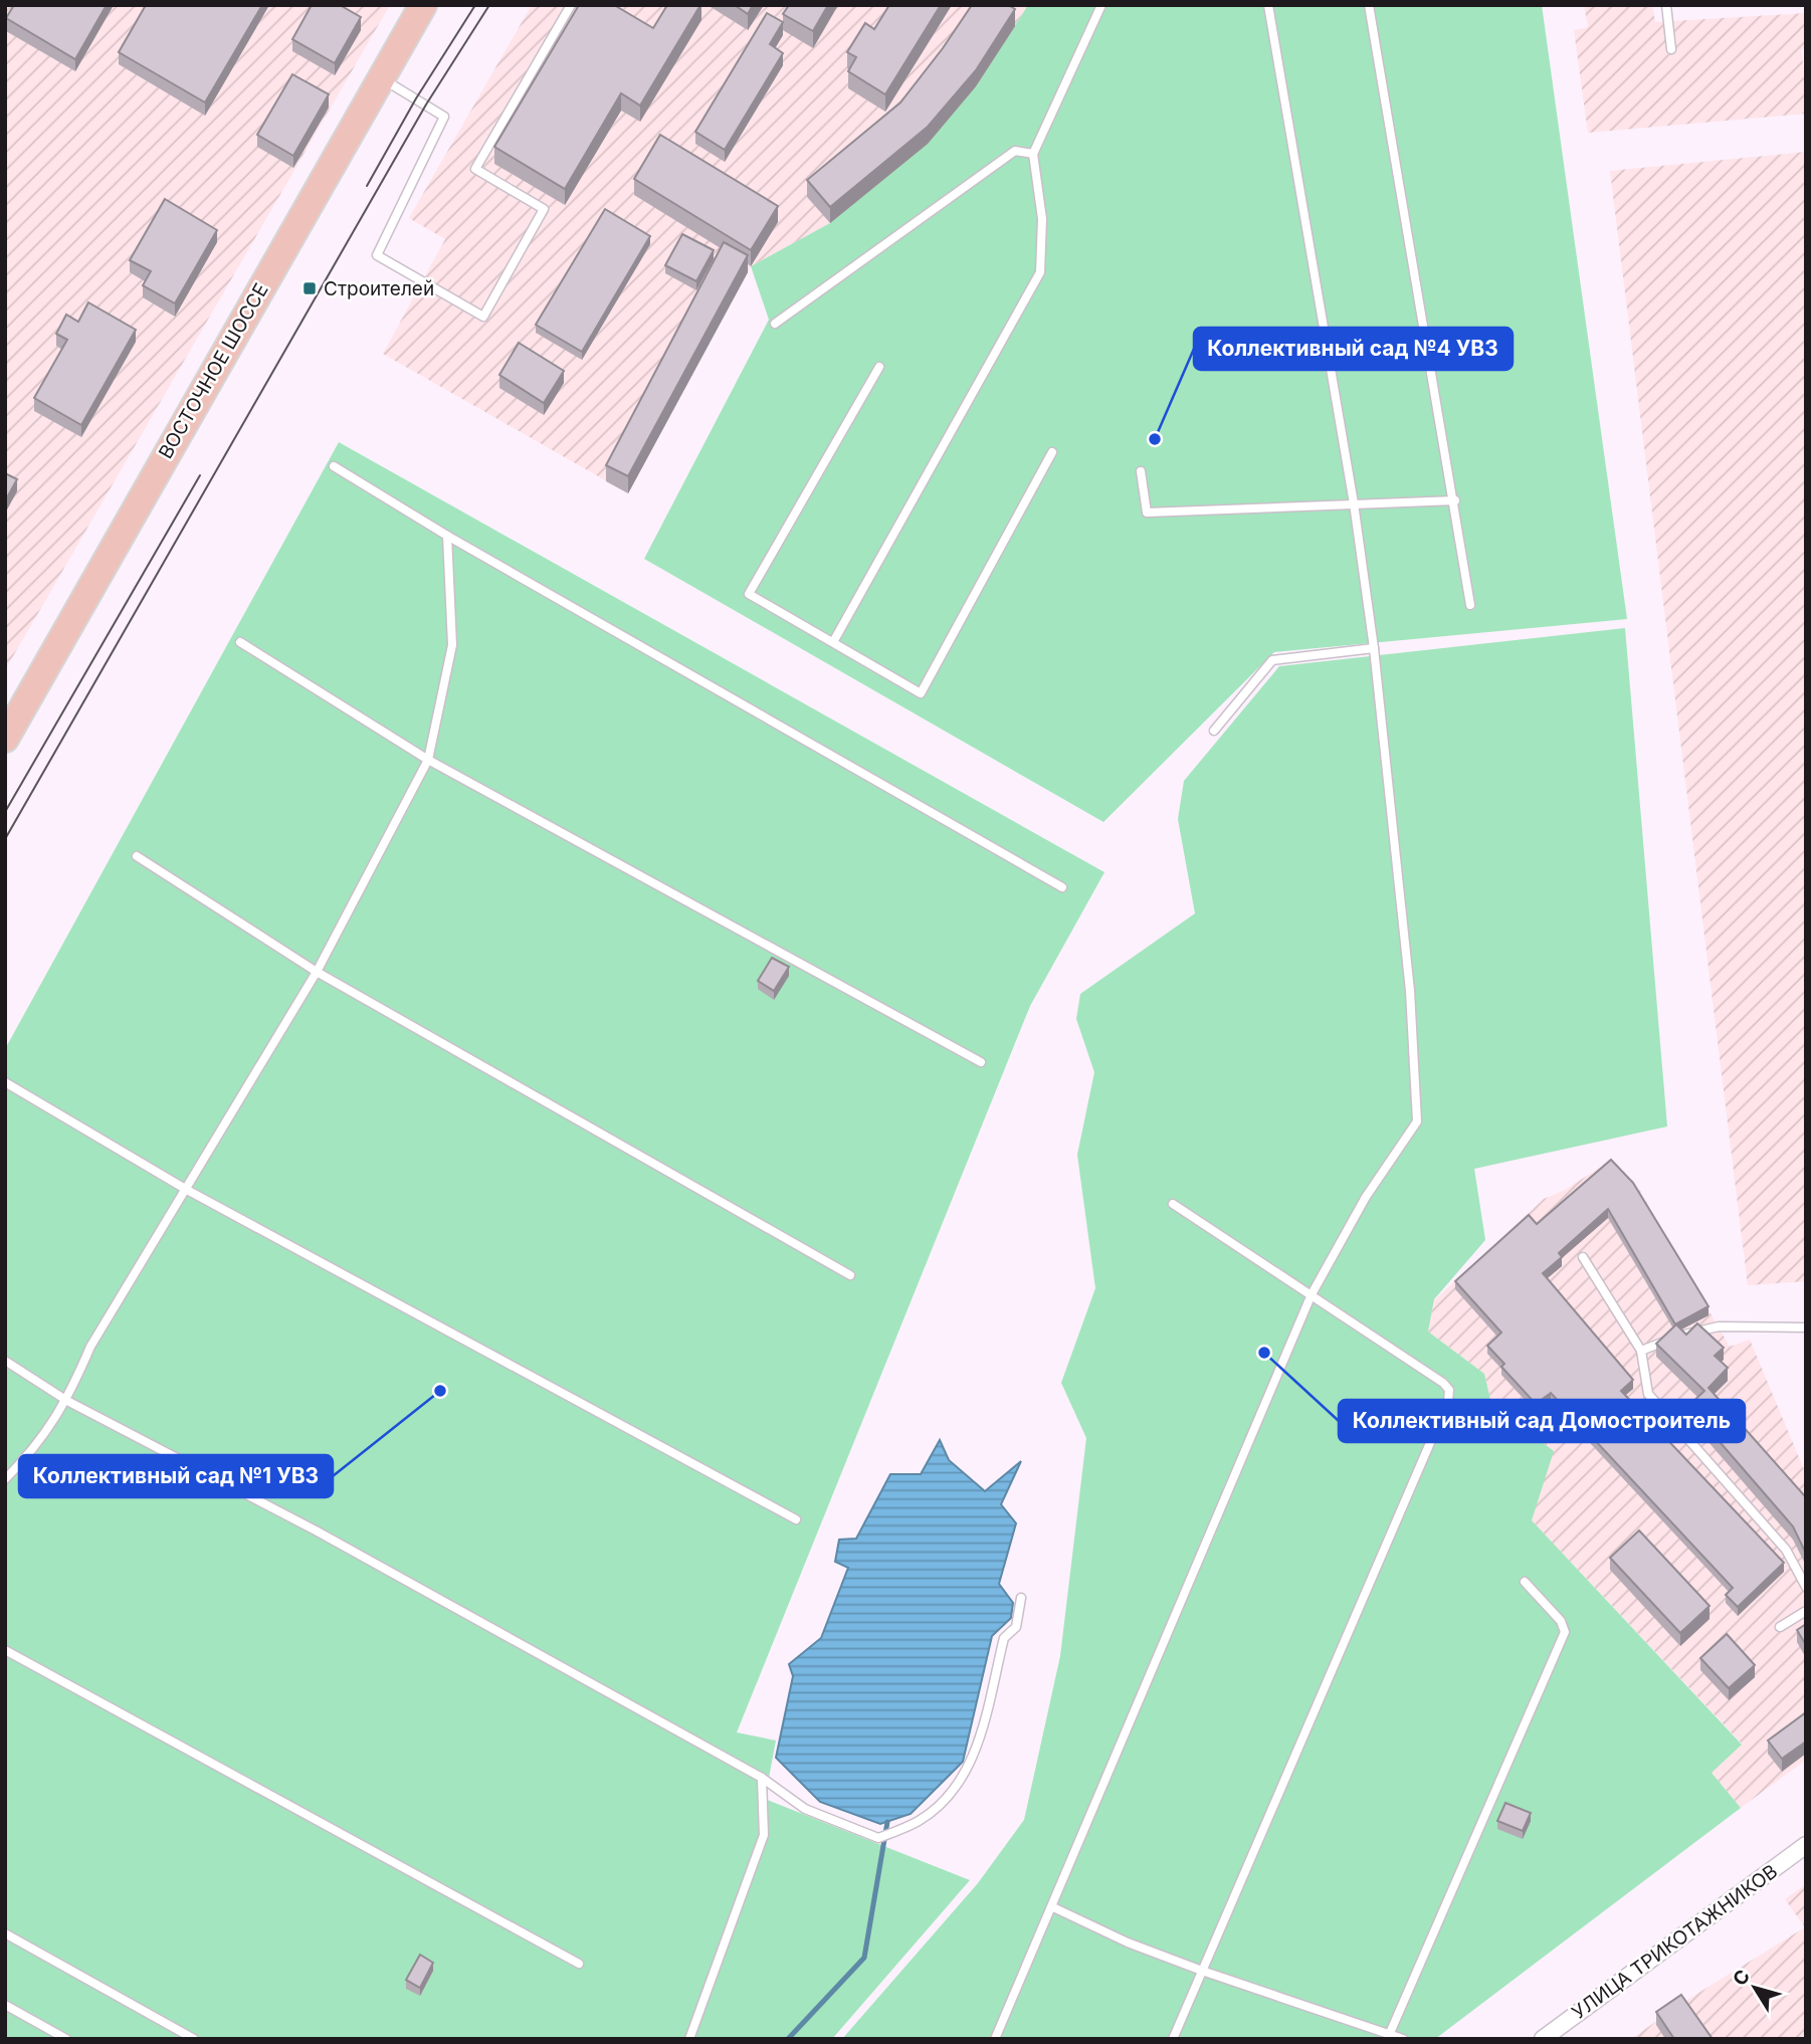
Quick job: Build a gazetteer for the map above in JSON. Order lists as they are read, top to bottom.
{
  "streets": {
    "main road": ["ВОСТОЧНОЕ ШОССЕ"],
    "street": ["УЛИЦА ТРИКОТАЖНИКОВ"]
  },
  "places": {
    "transit": ["Строителей"],
    "other": ["Коллективный сад №4 УВЗ", "Коллективный сад Домостроитель", "Коллективный сад №1 УВЗ"]
  },
  "north": "top left"
}
